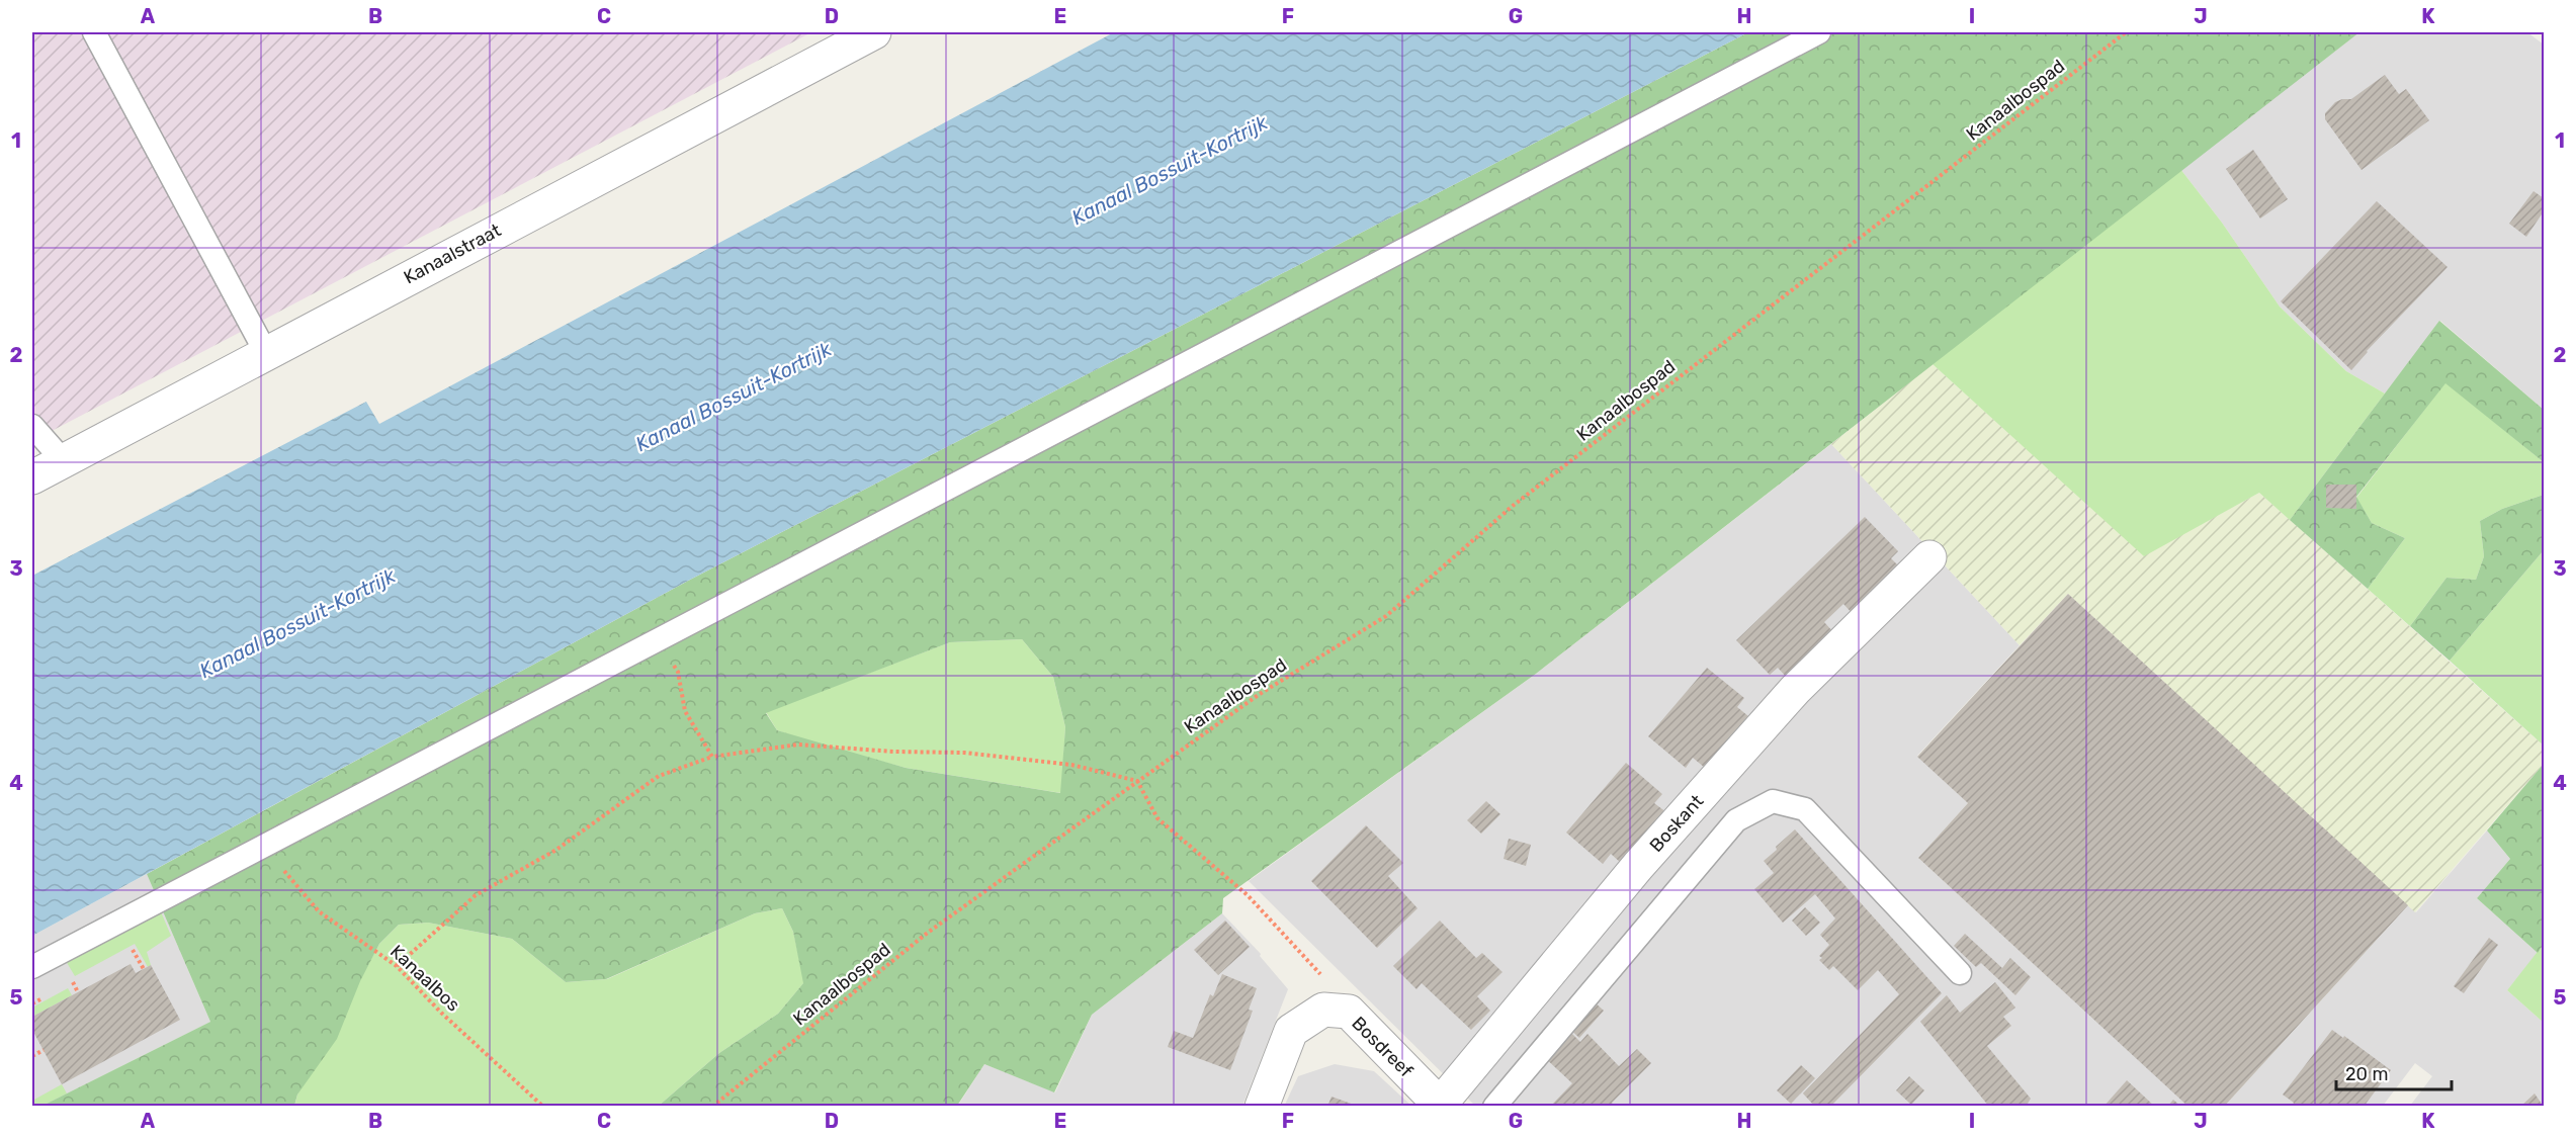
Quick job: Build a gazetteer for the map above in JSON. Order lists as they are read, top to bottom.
{
  "streets": {
    "street": ["Kanaalstraat", "Boskant", "Bosdreef"],
    "path": ["Kanaalbospad", "Kanaalbos"]
  },
  "crossings": [
    ["Boskant", "Bosdreef"]
  ],
  "water": ["Kanaal Bossuit-Kortrijk"],
  "scale_bar": "20 m",
  "grid": {
    "columns": [
      "A",
      "B",
      "C",
      "D",
      "E",
      "F",
      "G",
      "H",
      "I",
      "J",
      "K"
    ],
    "rows": [
      "1",
      "2",
      "3",
      "4",
      "5"
    ]
  }
}
